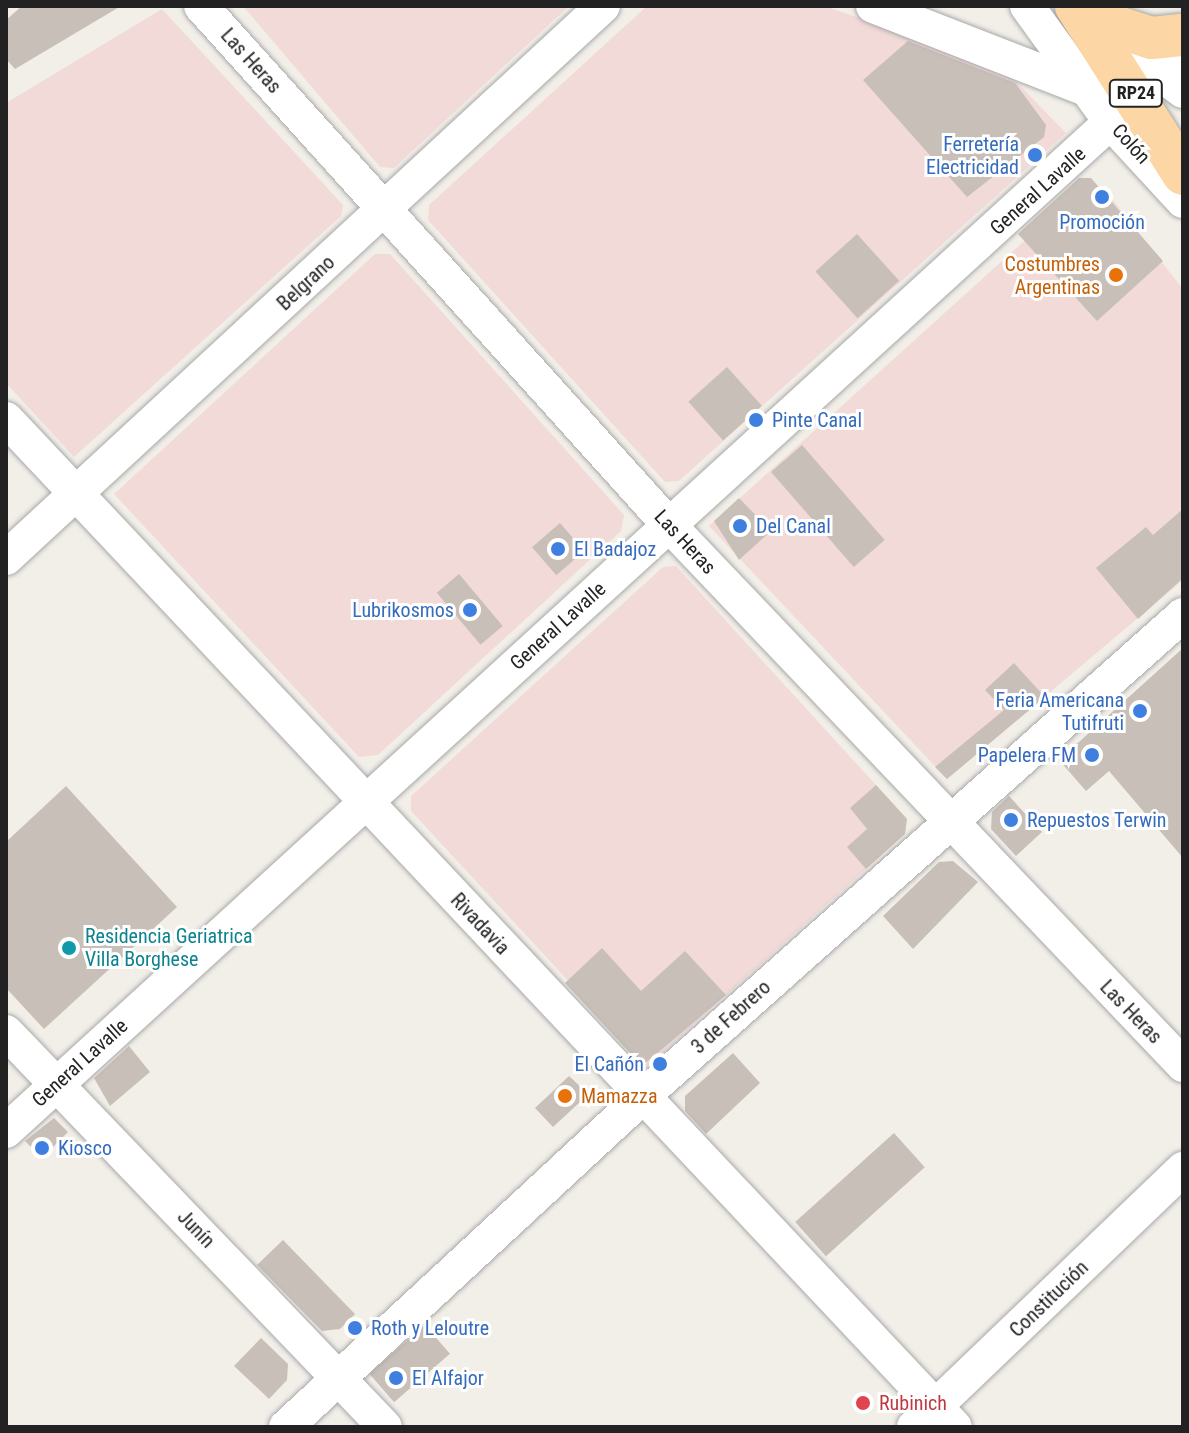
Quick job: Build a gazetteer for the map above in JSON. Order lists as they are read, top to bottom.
{
  "streets": {
    "main road": ["RP24", "Colón"],
    "street": [
      "Las Heras",
      "General Lavalle",
      "Belgrano",
      "Rivadavia",
      "3 de Febrero",
      "Junín",
      "Constitución"
    ]
  },
  "crossings": [
    ["Las Heras", "General Lavalle"],
    ["Las Heras", "Belgrano"],
    ["Las Heras", "3 de Febrero"],
    ["Colón", "General Lavalle"],
    ["General Lavalle", "Rivadavia"],
    ["General Lavalle", "Junín"],
    ["Belgrano", "Rivadavia"],
    ["Rivadavia", "3 de Febrero"],
    ["Rivadavia", "Constitución"],
    ["3 de Febrero", "Junín"]
  ],
  "places": [
    "Ferretería Electricidad",
    "Promoción",
    "Costumbres Argentinas",
    "Pinte Canal",
    "Del Canal",
    "El Badajoz",
    "Lubrikosmos",
    "Feria Americana Tutifruti",
    "Papelera FM",
    "Repuestos Terwin",
    "Residencia Geriatrica Villa Borghese",
    "El Cañón",
    "Mamazza",
    "Kiosco",
    "Roth y Leloutre",
    "El Alfajor",
    "Rubinich"
  ]
}
